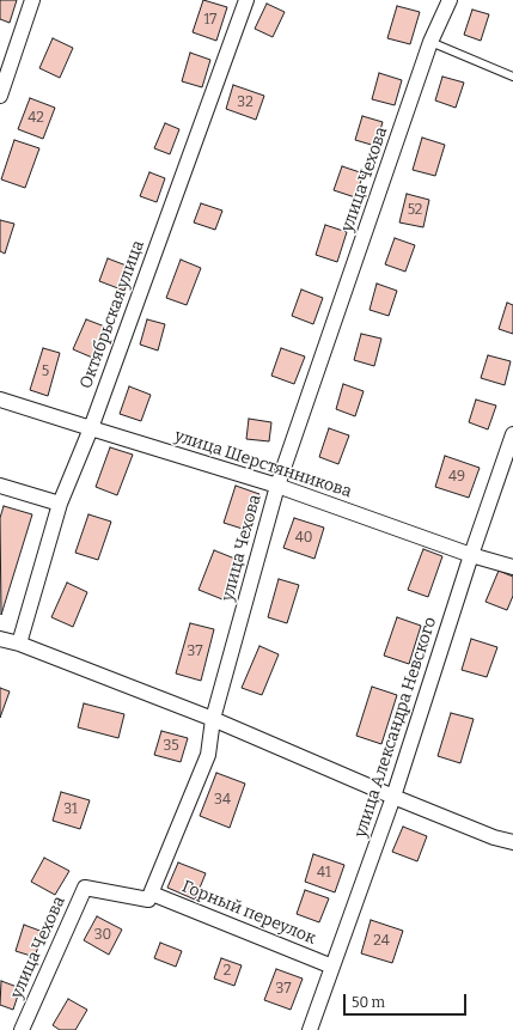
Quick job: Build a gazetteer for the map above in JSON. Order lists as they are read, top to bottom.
{
  "streets": {
    "street": [
      "улица Чехова",
      "Октябрьская улица",
      "улица Шерстянникова",
      "улица Александра Невского",
      "Горный переулок"
    ]
  },
  "crossings": [
    ["улица Чехова", "улица Шерстянникова"],
    ["улица Чехова", "Горный переулок"],
    ["Октябрьская улица", "улица Шерстянникова"],
    ["улица Шерстянникова", "улица Александра Невского"],
    ["улица Александра Невского", "Горный переулок"]
  ],
  "house_numbers": [
    "17",
    "32",
    "42",
    "52",
    "5",
    "49",
    "40",
    "37",
    "35",
    "34",
    "31",
    "41",
    "30",
    "24",
    "2",
    "37"
  ],
  "scale_bar": "50 m"
}
